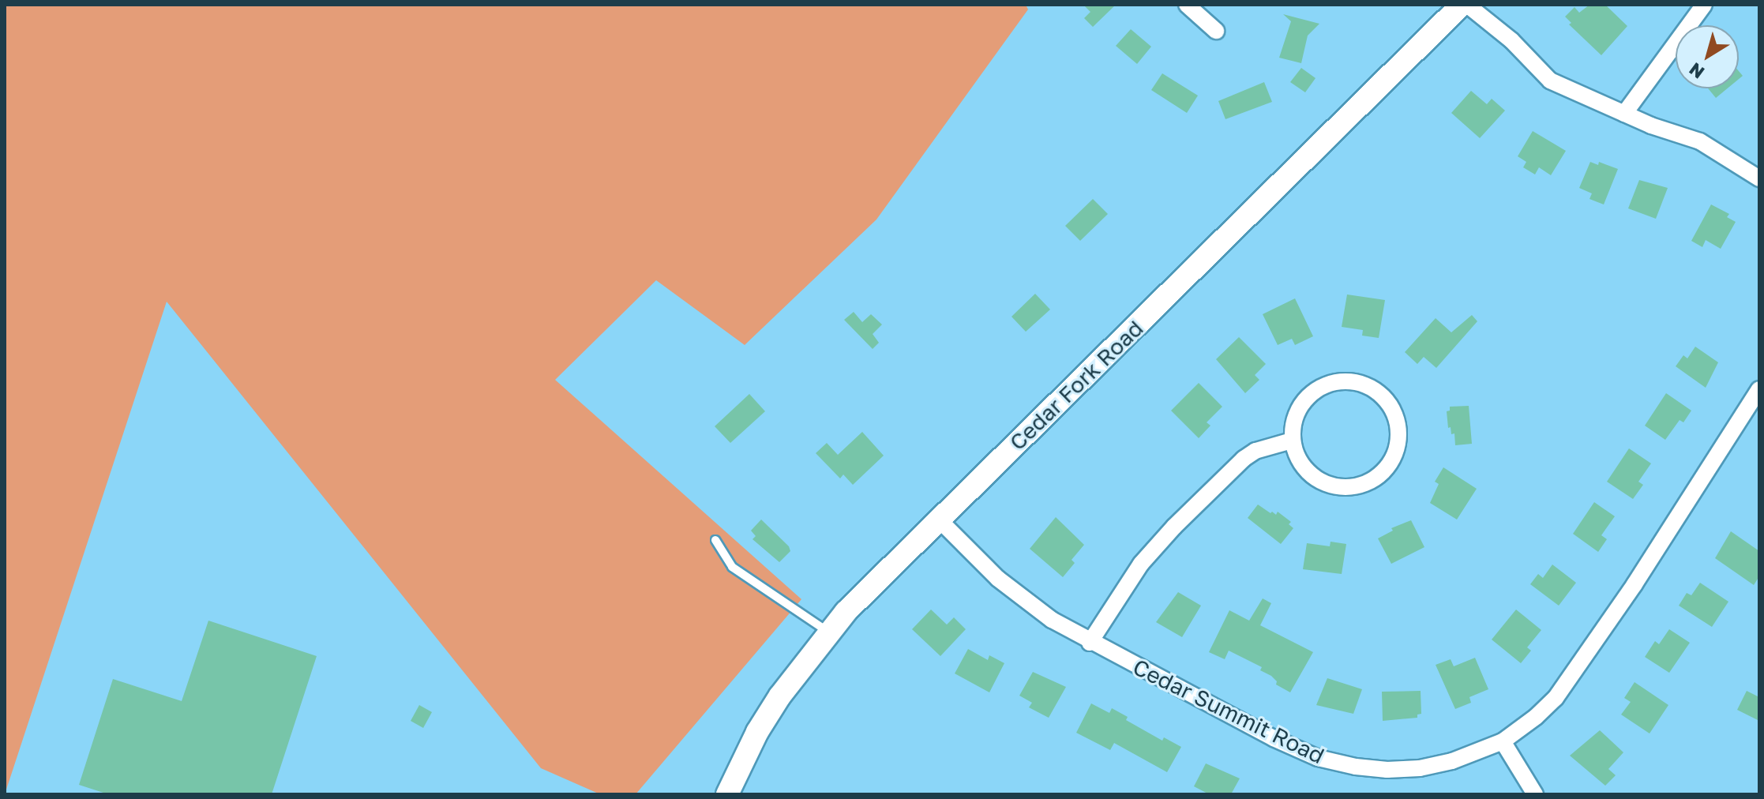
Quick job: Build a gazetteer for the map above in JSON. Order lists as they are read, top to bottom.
{
  "streets": {
    "street": ["Cedar Fork Road", "Cedar Summit Road"]
  },
  "crossings": [
    ["Cedar Fork Road", "Cedar Summit Road"]
  ],
  "north": "bottom left"
}
